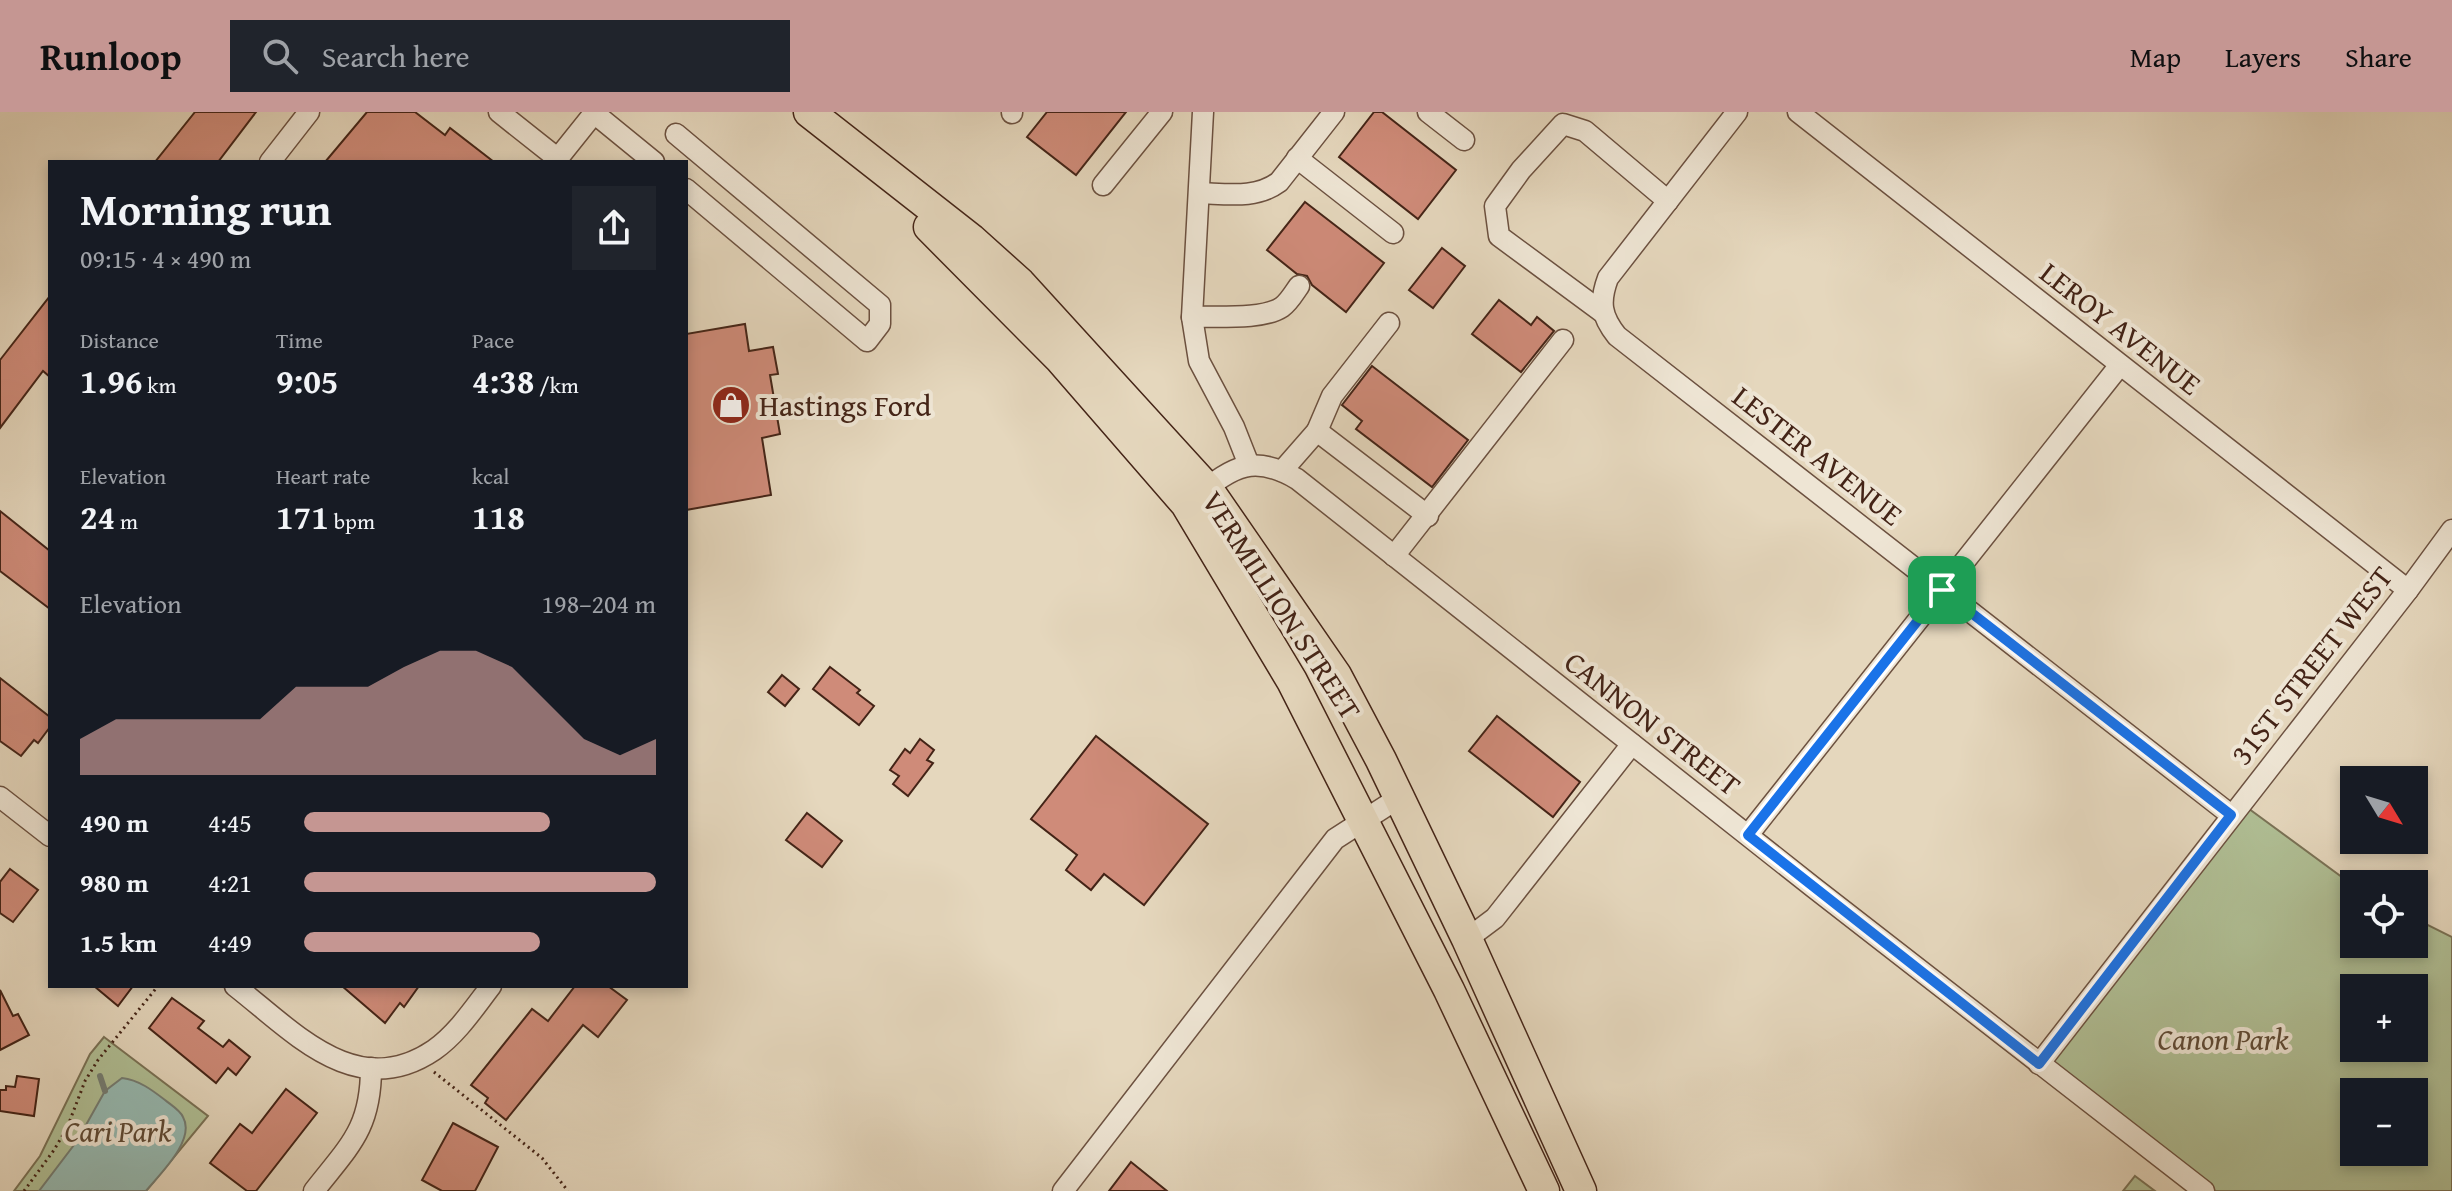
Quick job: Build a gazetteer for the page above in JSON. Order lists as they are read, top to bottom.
{
  "streets": {
    "highway": ["VERMILLION STREET"],
    "street": [
      "LEROY AVENUE",
      "LESTER AVENUE",
      "31ST STREET WEST",
      "CANNON STREET"
    ]
  },
  "crossings": [
    ["LEROY AVENUE", "31ST STREET WEST"],
    ["LESTER AVENUE", "31ST STREET WEST"],
    ["31ST STREET WEST", "CANNON STREET"]
  ],
  "parks": ["Canon Park", "Cari Park"],
  "places": {
    "shop": ["Hastings Ford"]
  },
  "north": "bottom right",
  "page": {
    "header": "Runloop",
    "search": "Search here",
    "nav": ["Map", "Layers", "Share"],
    "heading": ["Morning run", "09:15 · 4 × 490 m"],
    "stats": [
      ["Distance", "1.96 km"],
      ["Time", "9:05"],
      ["Pace", "4:38 /km"],
      ["Elevation", "24 m"],
      ["Heart rate", "171 bpm"],
      ["kcal", "118"]
    ],
    "chart": ["Elevation", "198–204 m"],
    "map_buttons": ["+", "−"],
    "list": [
      {
        "name": "490 m",
        "note": "4:45"
      },
      {
        "name": "980 m",
        "note": "4:21"
      },
      {
        "name": "1.5 km",
        "note": "4:49"
      }
    ]
  }
}
